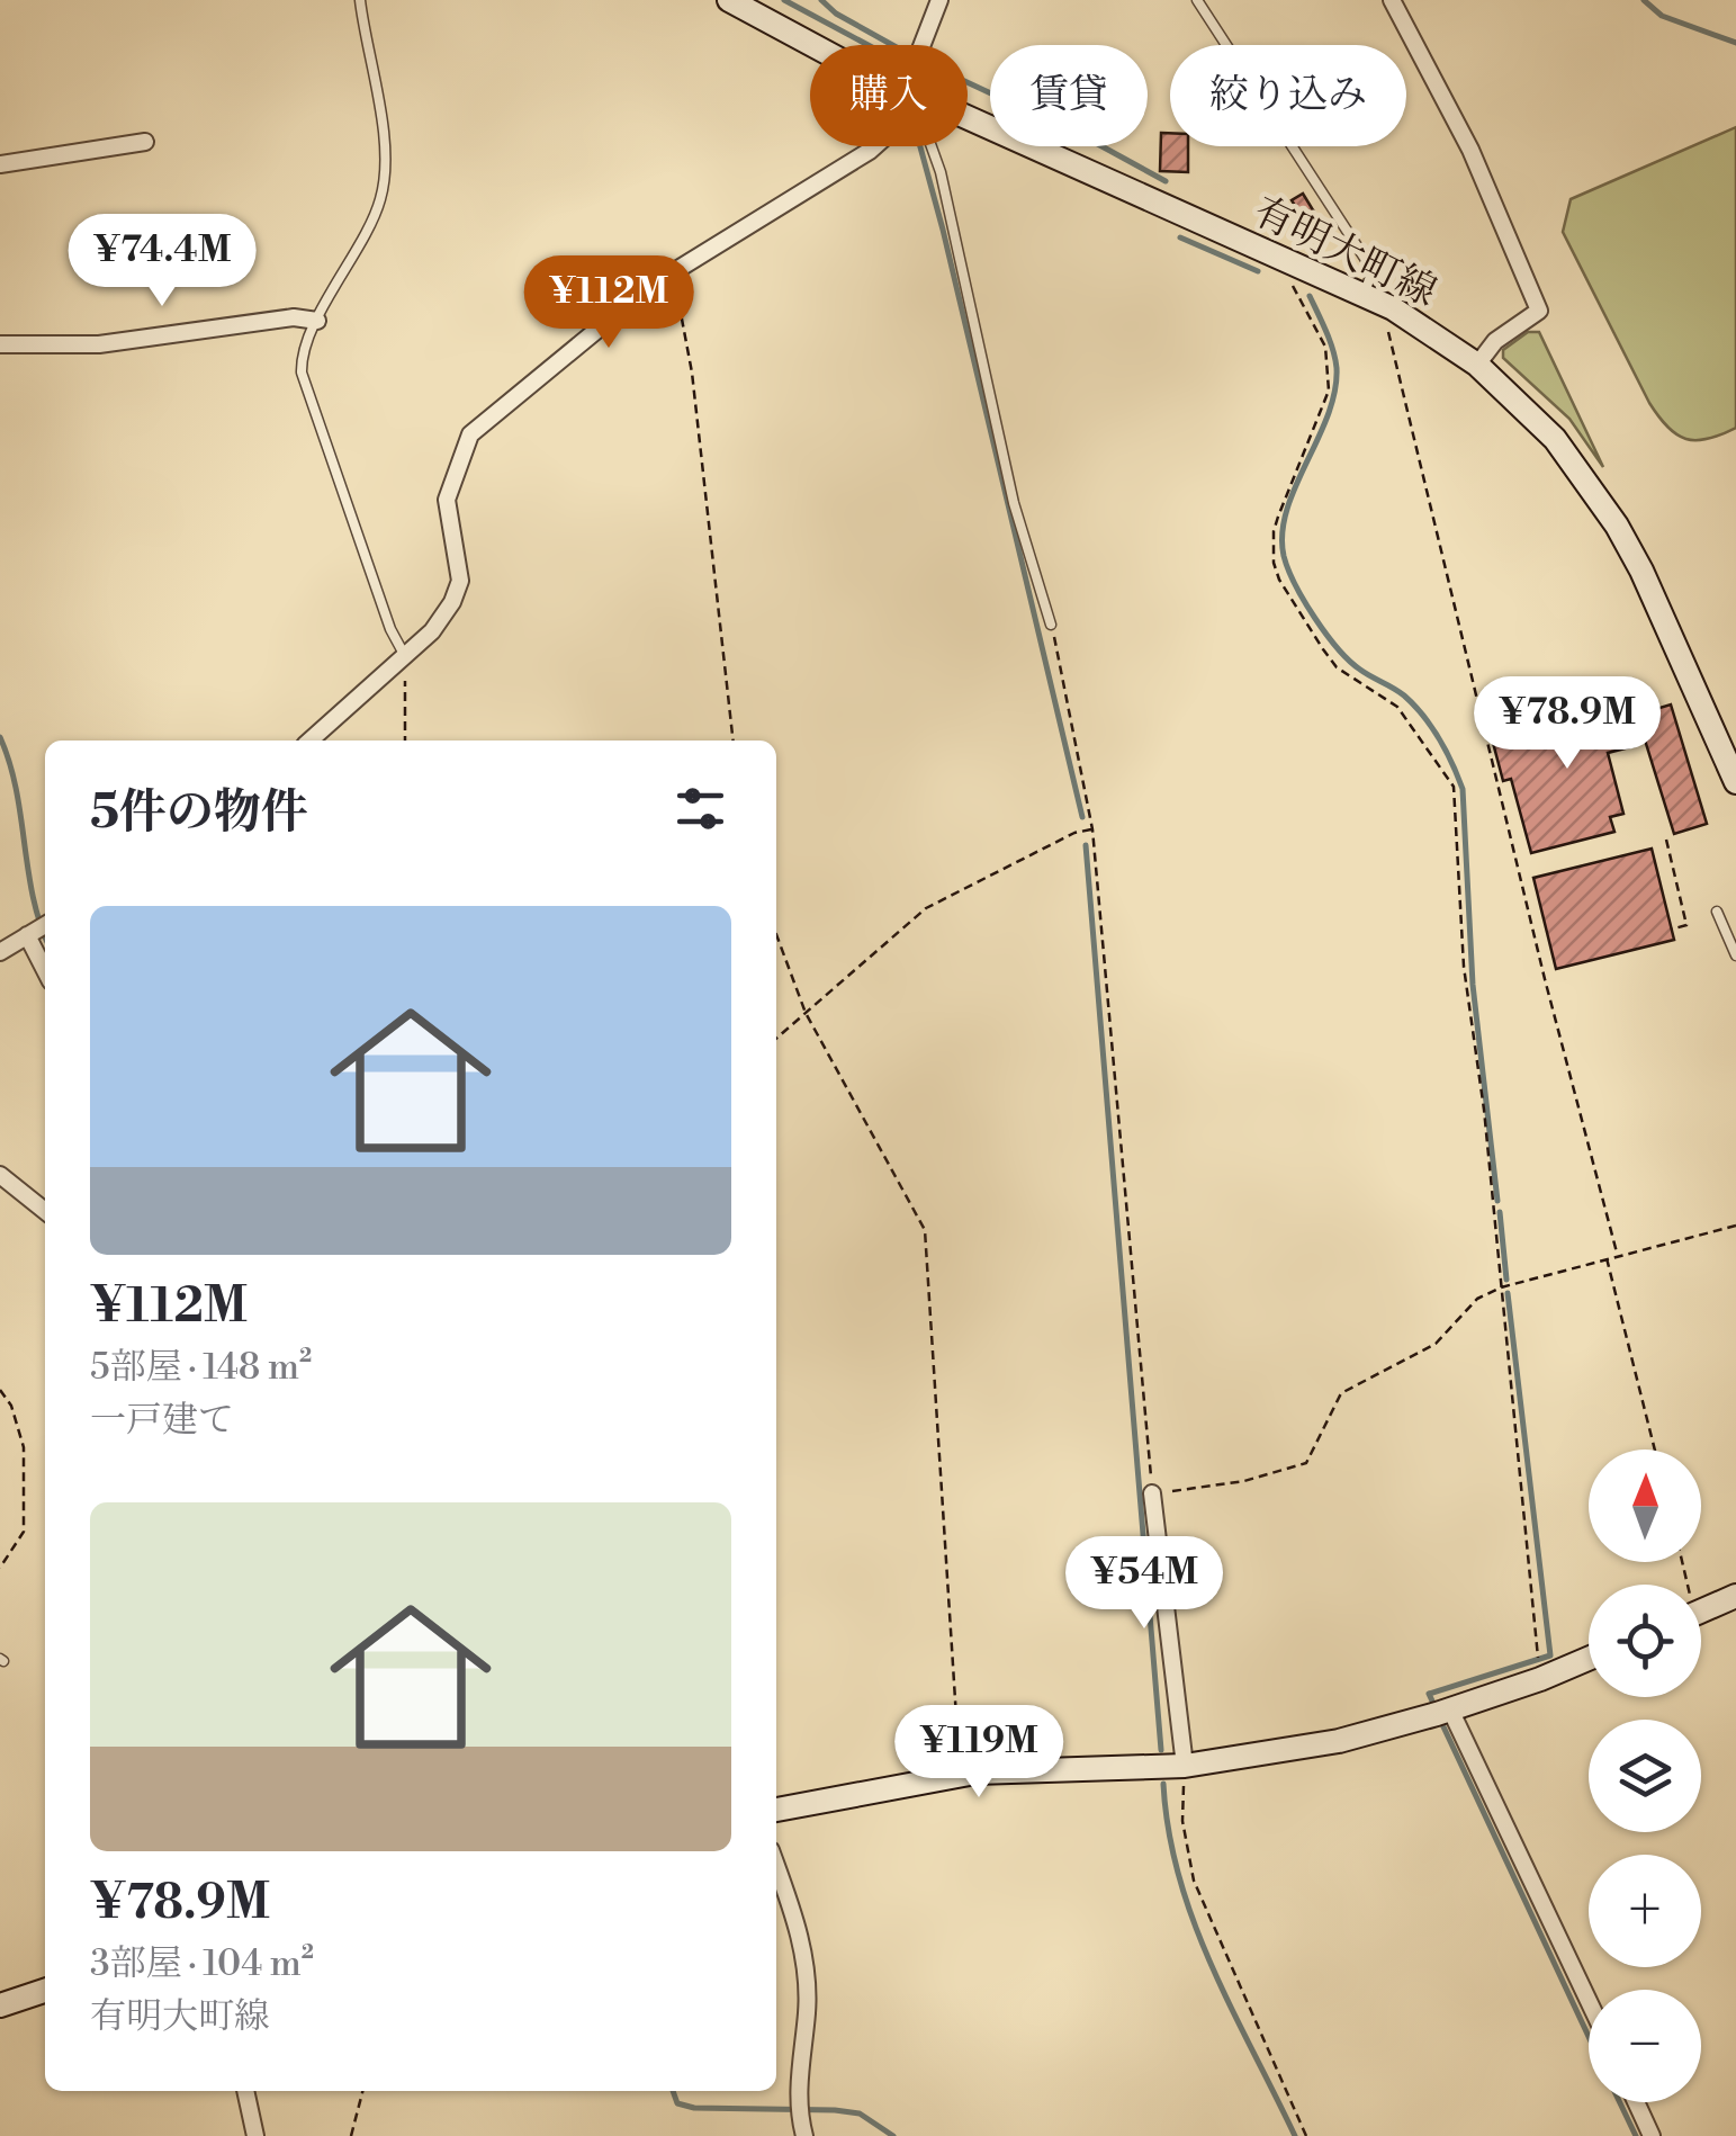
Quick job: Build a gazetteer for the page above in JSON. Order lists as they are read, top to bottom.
{
  "streets": {
    "main road": ["有明大町線"]
  },
  "north": "top",
  "page": {
    "chip": ["購入", "賃貸", "絞り込み"],
    "price": [
      "¥74.4M",
      "¥112M",
      "¥78.9M",
      "¥54M",
      "¥119M"
    ],
    "heading": "5件の物件",
    "list": [
      {
        "name": "¥112M",
        "note": "5部屋 · 148 m² · 一戸建て"
      },
      {
        "name": "¥78.9M",
        "note": "3部屋 · 104 m² · 有明大町線"
      }
    ],
    "map_buttons": ["+", "−"]
  }
}
